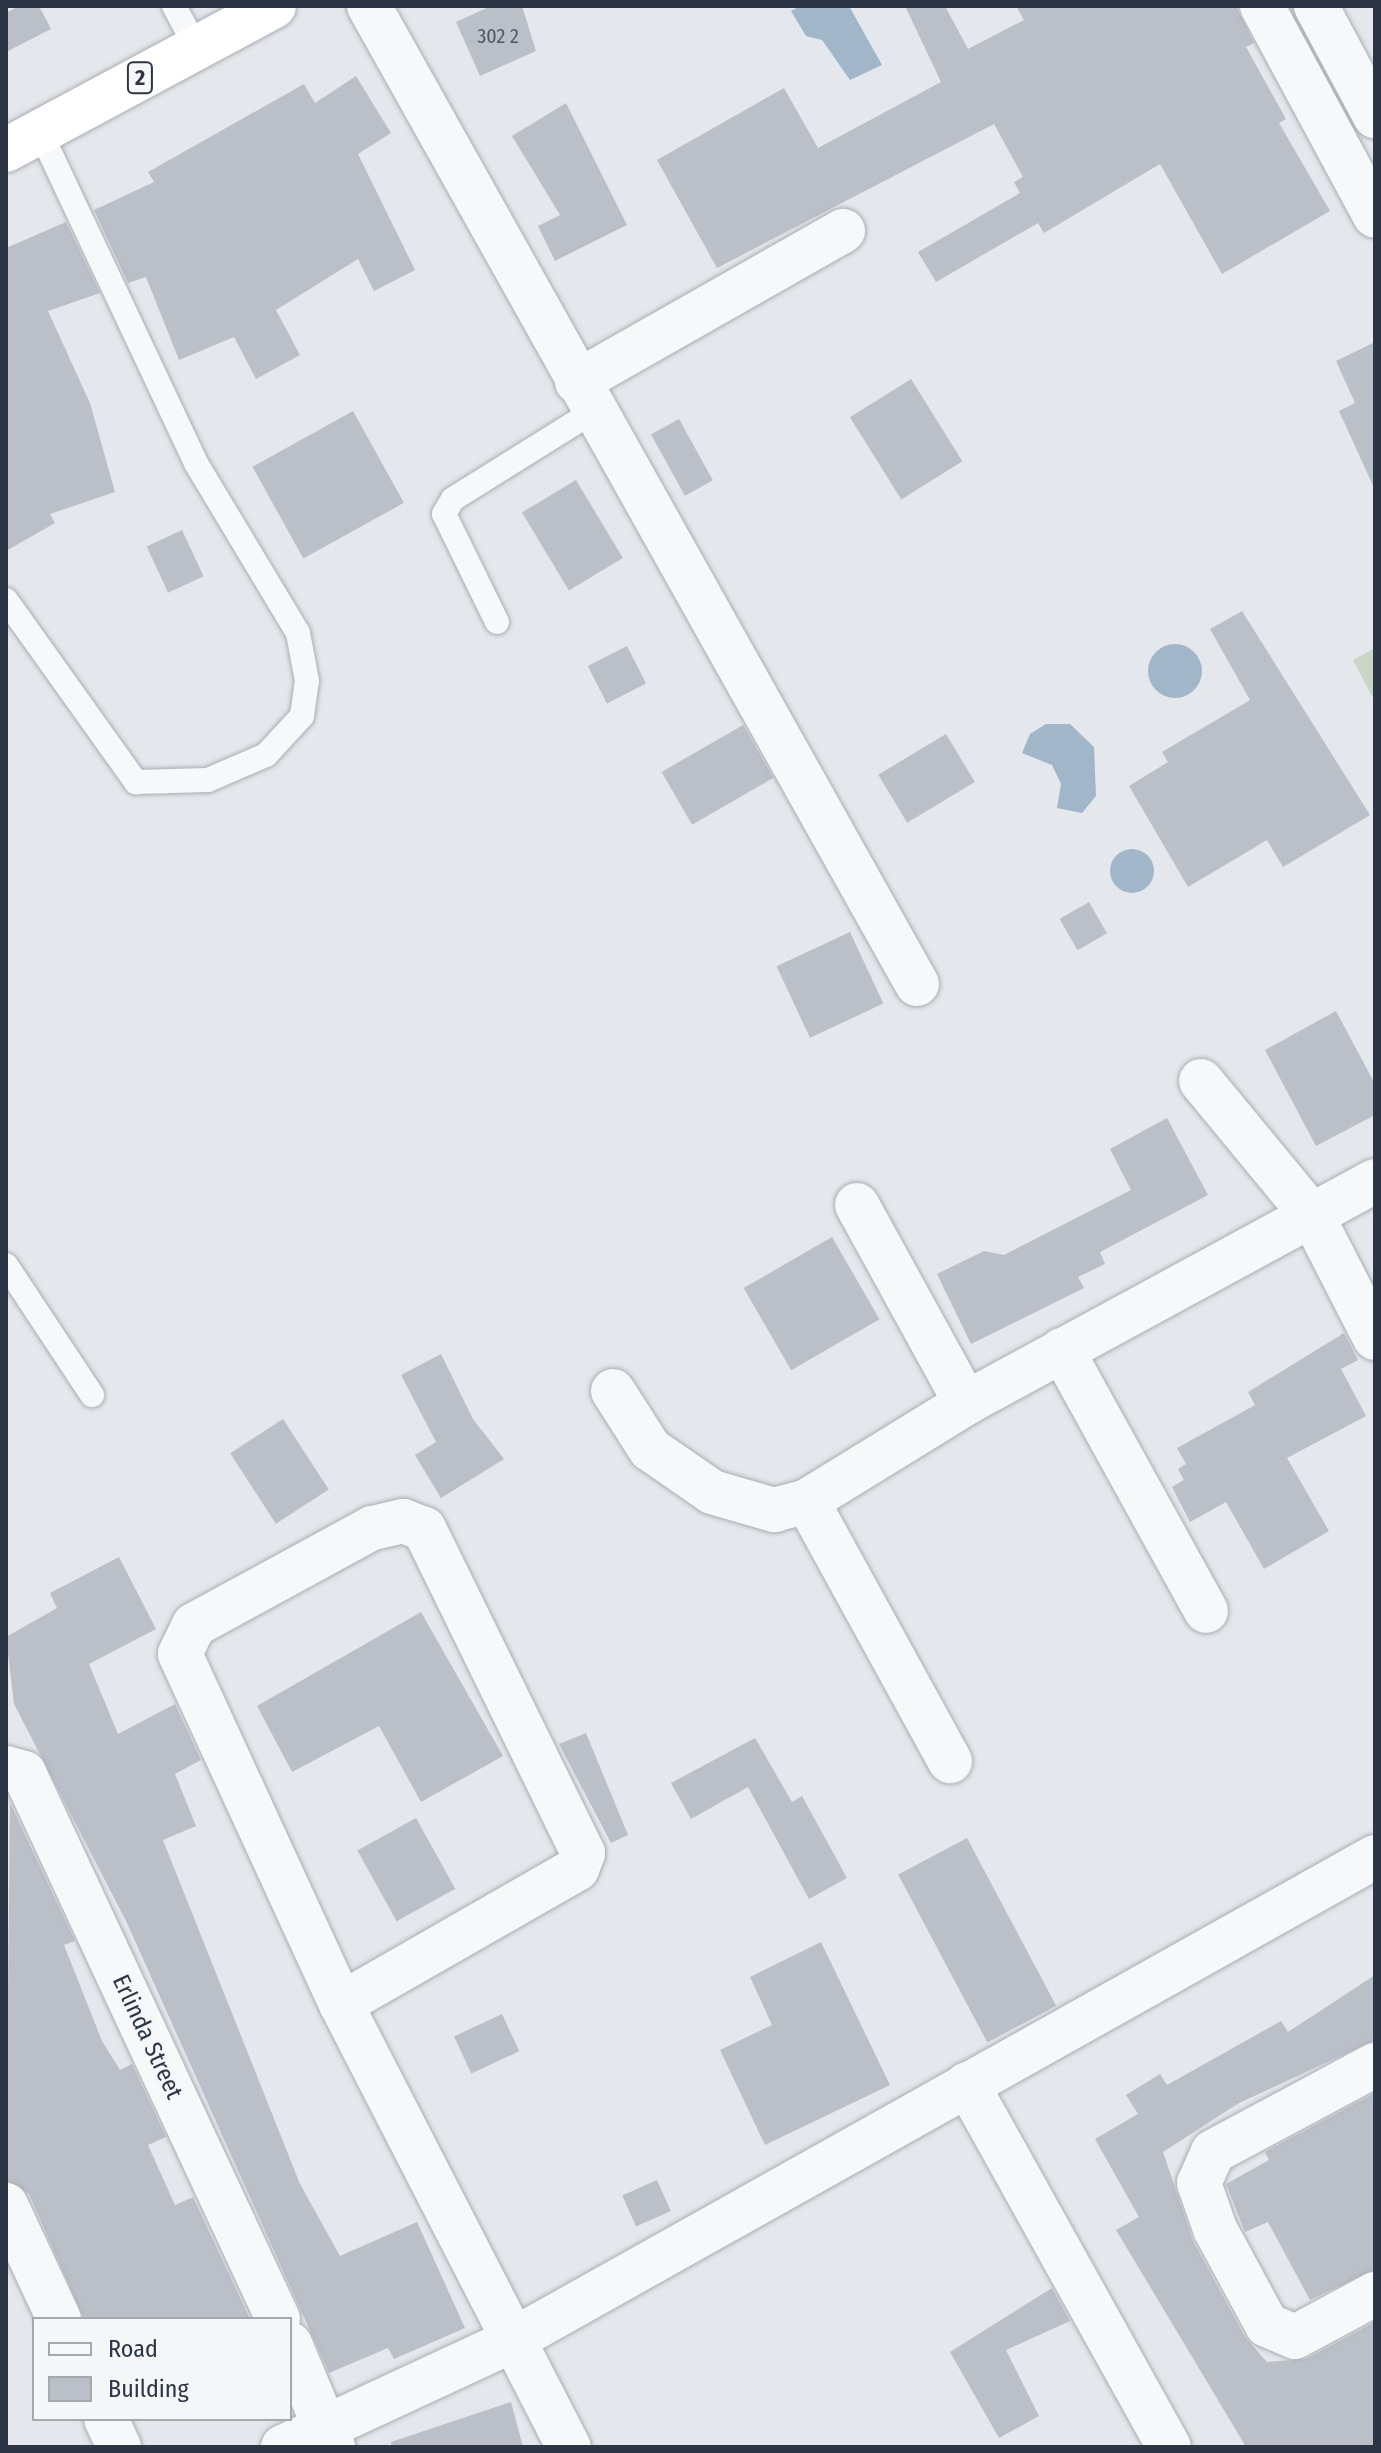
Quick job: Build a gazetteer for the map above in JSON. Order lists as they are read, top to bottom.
{
  "streets": {
    "highway": ["2"],
    "street": ["Erlinda Street"]
  },
  "house_numbers": ["302 2"],
  "legend": ["Road", "Building"]
}
